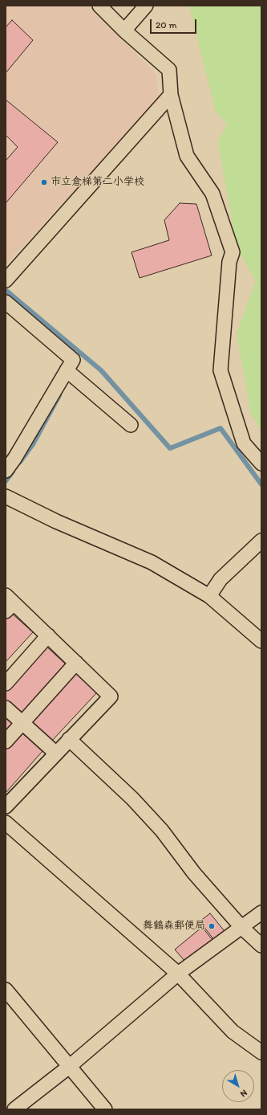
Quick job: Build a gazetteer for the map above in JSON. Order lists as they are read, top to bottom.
{
  "places": ["市立倉梯第二小学校", "舞鶴森郵便局"],
  "scale_bar": "20 m",
  "north": "bottom right"
}
